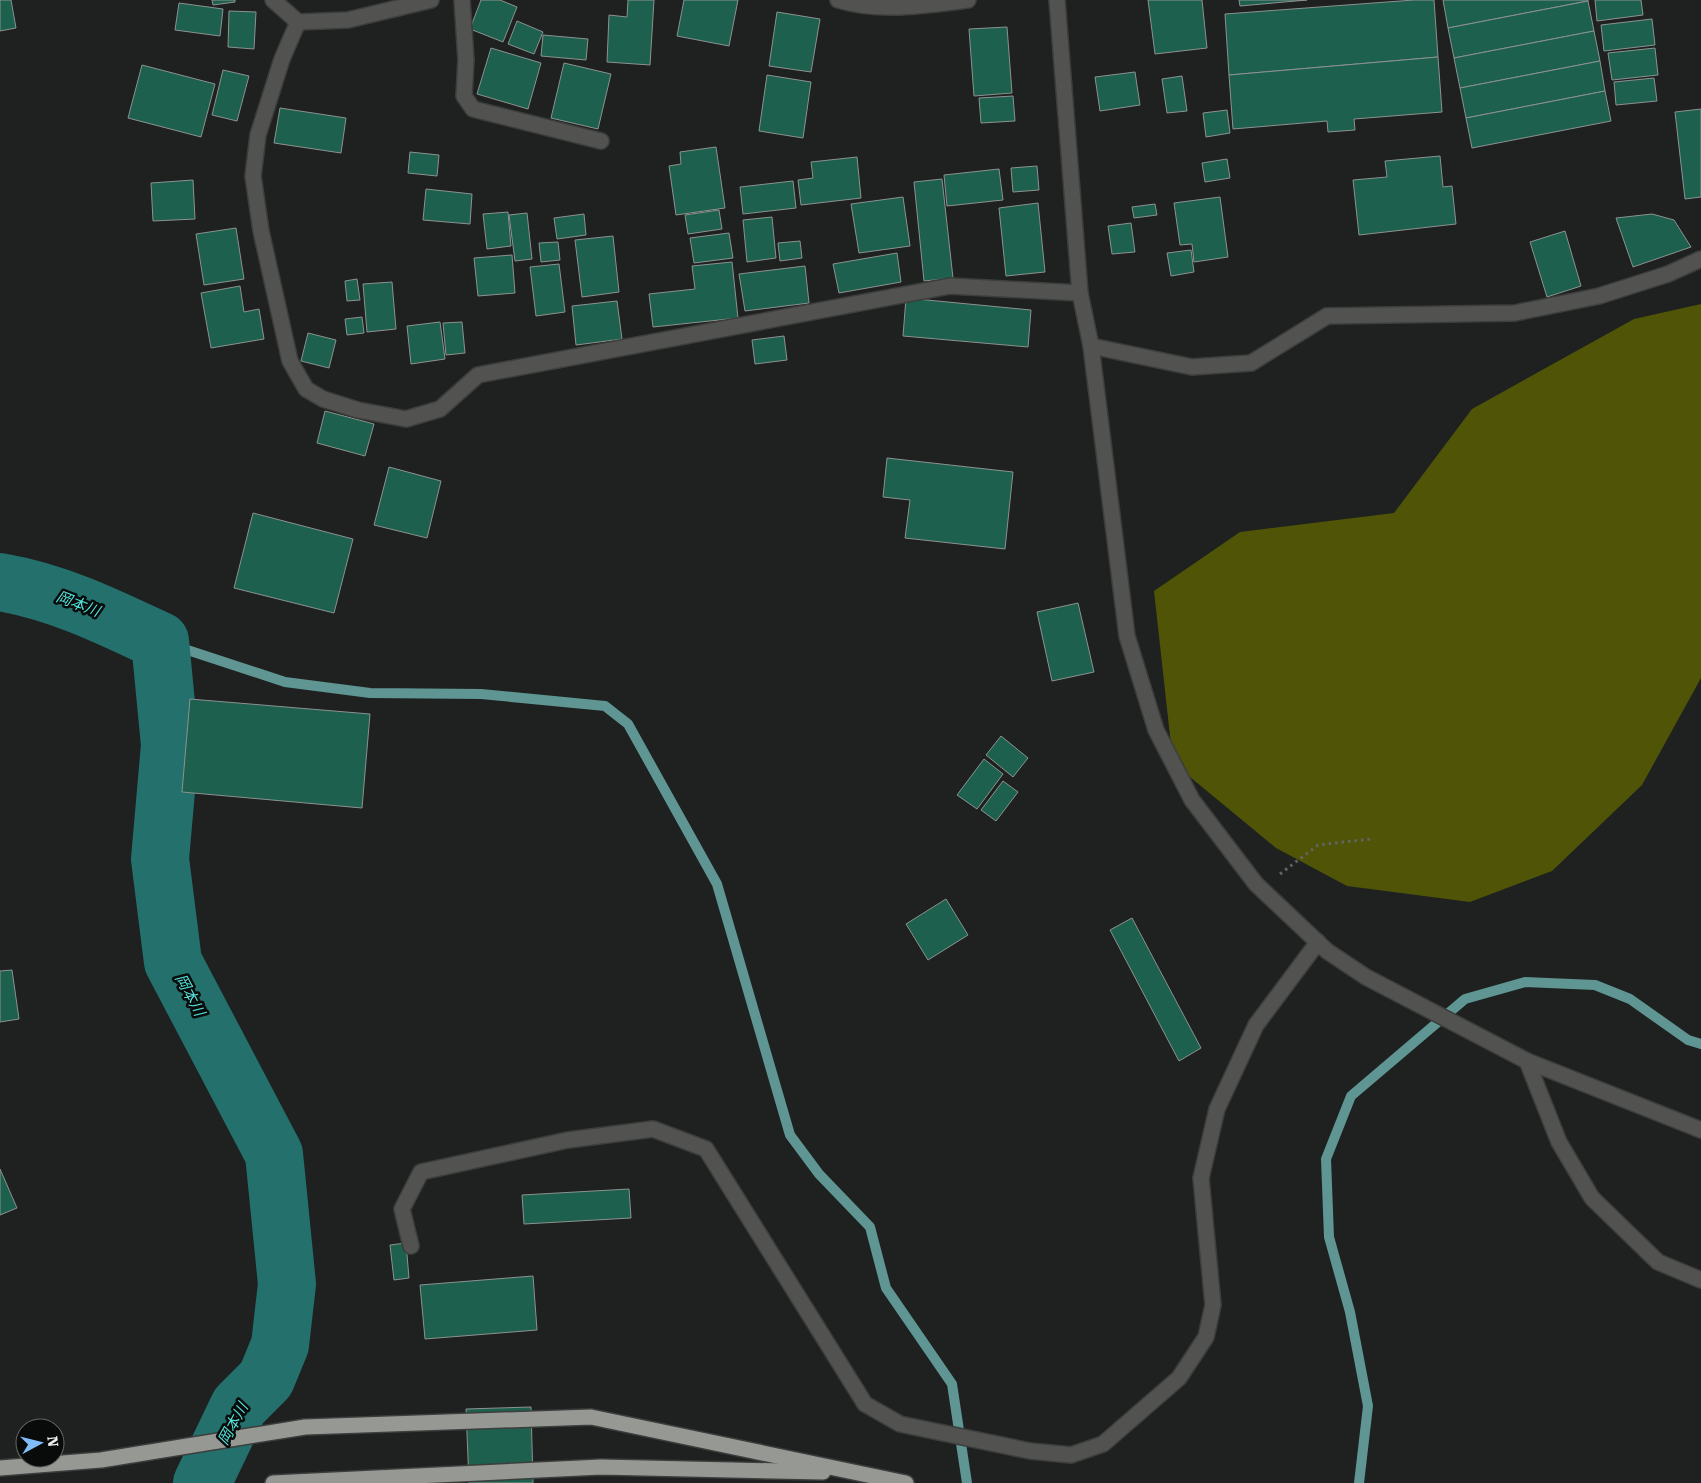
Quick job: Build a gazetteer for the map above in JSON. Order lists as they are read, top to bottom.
{
  "water": ["岡本川"],
  "north": "right"
}
